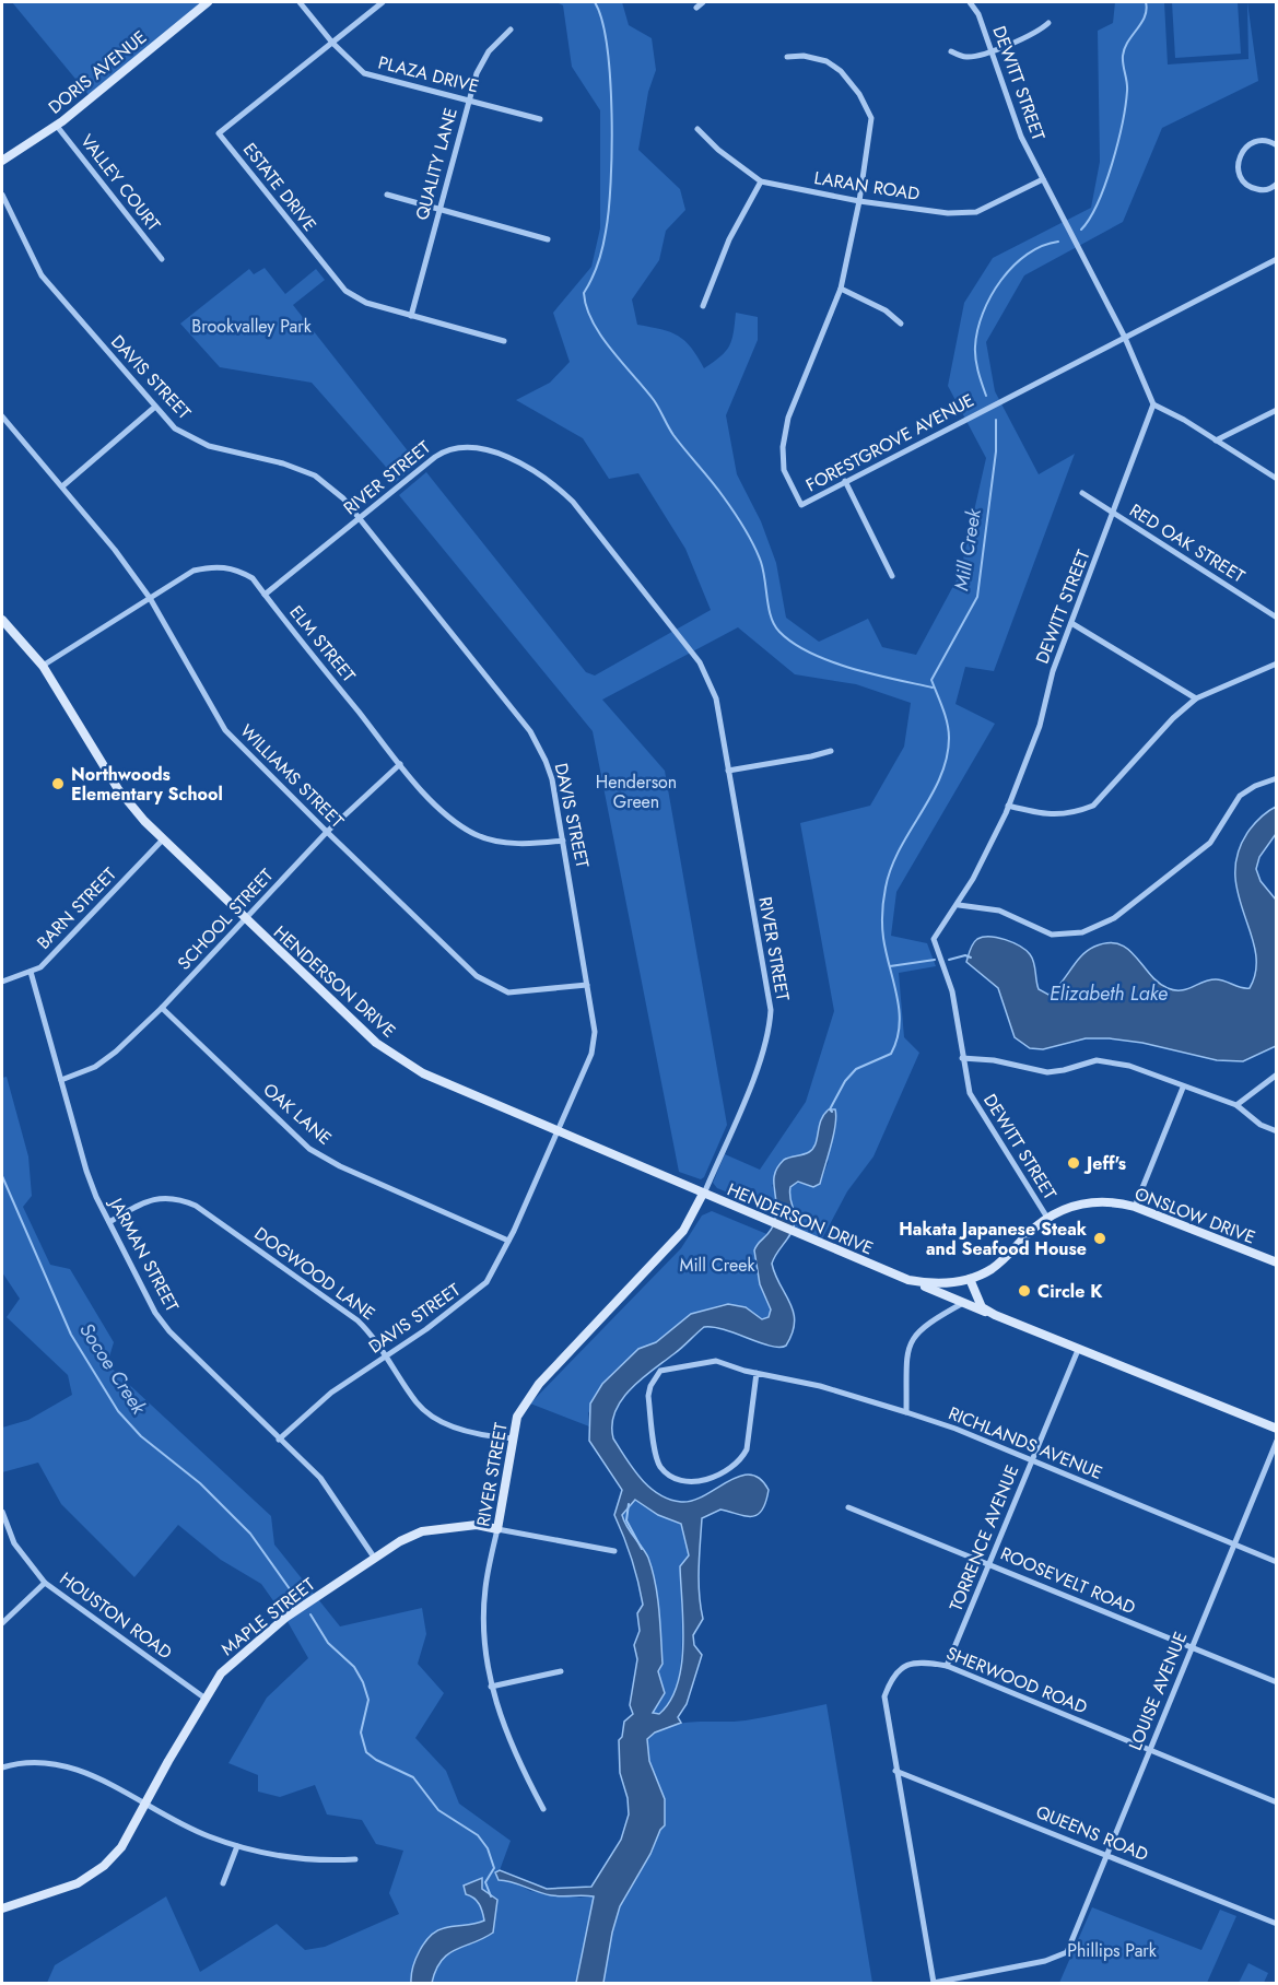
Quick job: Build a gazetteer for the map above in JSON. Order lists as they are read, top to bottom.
{
  "streets": {
    "main road": [
      "DORIS AVENUE",
      "RIVER STREET",
      "HENDERSON DRIVE",
      "ONSLOW DRIVE",
      "MAPLE STREET"
    ],
    "street": [
      "PLAZA DRIVE",
      "DEWITT STREET",
      "QUALITY LANE",
      "VALLEY COURT",
      "LARAN ROAD",
      "ESTATE DRIVE",
      "DAVIS STREET",
      "FORESTGROVE AVENUE",
      "RED OAK STREET",
      "ELM STREET",
      "WILLIAMS STREET",
      "BARN STREET",
      "SCHOOL STREET",
      "OAK LANE",
      "JARMAN STREET",
      "DOGWOOD LANE",
      "RICHLANDS AVENUE",
      "TORRENCE AVENUE",
      "ROOSEVELT ROAD",
      "HOUSTON ROAD",
      "SHERWOOD ROAD",
      "LOUISE AVENUE",
      "QUEENS ROAD"
    ]
  },
  "crossings": [
    ["DORIS AVENUE", "VALLEY COURT"],
    ["PLAZA DRIVE", "QUALITY LANE"],
    ["PLAZA DRIVE", "ESTATE DRIVE"],
    ["DEWITT STREET", "LARAN ROAD"],
    ["DEWITT STREET", "FORESTGROVE AVENUE"],
    ["DEWITT STREET", "RED OAK STREET"],
    ["DEWITT STREET", "ONSLOW DRIVE"],
    ["QUALITY LANE", "ESTATE DRIVE"],
    ["LARAN ROAD", "FORESTGROVE AVENUE"],
    ["DAVIS STREET", "RIVER STREET"],
    ["DAVIS STREET", "ELM STREET"],
    ["DAVIS STREET", "WILLIAMS STREET"],
    ["DAVIS STREET", "HENDERSON DRIVE"],
    ["DAVIS STREET", "OAK LANE"],
    ["DAVIS STREET", "JARMAN STREET"],
    ["DAVIS STREET", "DOGWOOD LANE"],
    ["RIVER STREET", "ELM STREET"],
    ["RIVER STREET", "HENDERSON DRIVE"],
    ["RIVER STREET", "DOGWOOD LANE"],
    ["RIVER STREET", "MAPLE STREET"],
    ["ELM STREET", "WILLIAMS STREET"],
    ["ELM STREET", "SCHOOL STREET"],
    ["ELM STREET", "HENDERSON DRIVE"],
    ["WILLIAMS STREET", "SCHOOL STREET"],
    ["BARN STREET", "HENDERSON DRIVE"],
    ["BARN STREET", "JARMAN STREET"],
    ["SCHOOL STREET", "HENDERSON DRIVE"],
    ["SCHOOL STREET", "OAK LANE"],
    ["SCHOOL STREET", "JARMAN STREET"],
    ["HENDERSON DRIVE", "ONSLOW DRIVE"],
    ["HENDERSON DRIVE", "TORRENCE AVENUE"],
    ["JARMAN STREET", "DOGWOOD LANE"],
    ["JARMAN STREET", "MAPLE STREET"],
    ["RICHLANDS AVENUE", "TORRENCE AVENUE"],
    ["RICHLANDS AVENUE", "LOUISE AVENUE"],
    ["TORRENCE AVENUE", "ROOSEVELT ROAD"],
    ["TORRENCE AVENUE", "SHERWOOD ROAD"],
    ["ROOSEVELT ROAD", "LOUISE AVENUE"],
    ["HOUSTON ROAD", "MAPLE STREET"],
    ["SHERWOOD ROAD", "LOUISE AVENUE"],
    ["SHERWOOD ROAD", "QUEENS ROAD"],
    ["LOUISE AVENUE", "QUEENS ROAD"]
  ],
  "water": ["Mill Creek", "Elizabeth Lake", "Socoe Creek"],
  "parks": [
    "Brookvalley Park",
    "Henderson Green",
    "Mill Creek",
    "Phillips Park"
  ],
  "places": [
    "Northwoods Elementary School",
    "Jeff's",
    "Hakata Japanese Steak and Seafood House",
    "Circle K"
  ]
}
